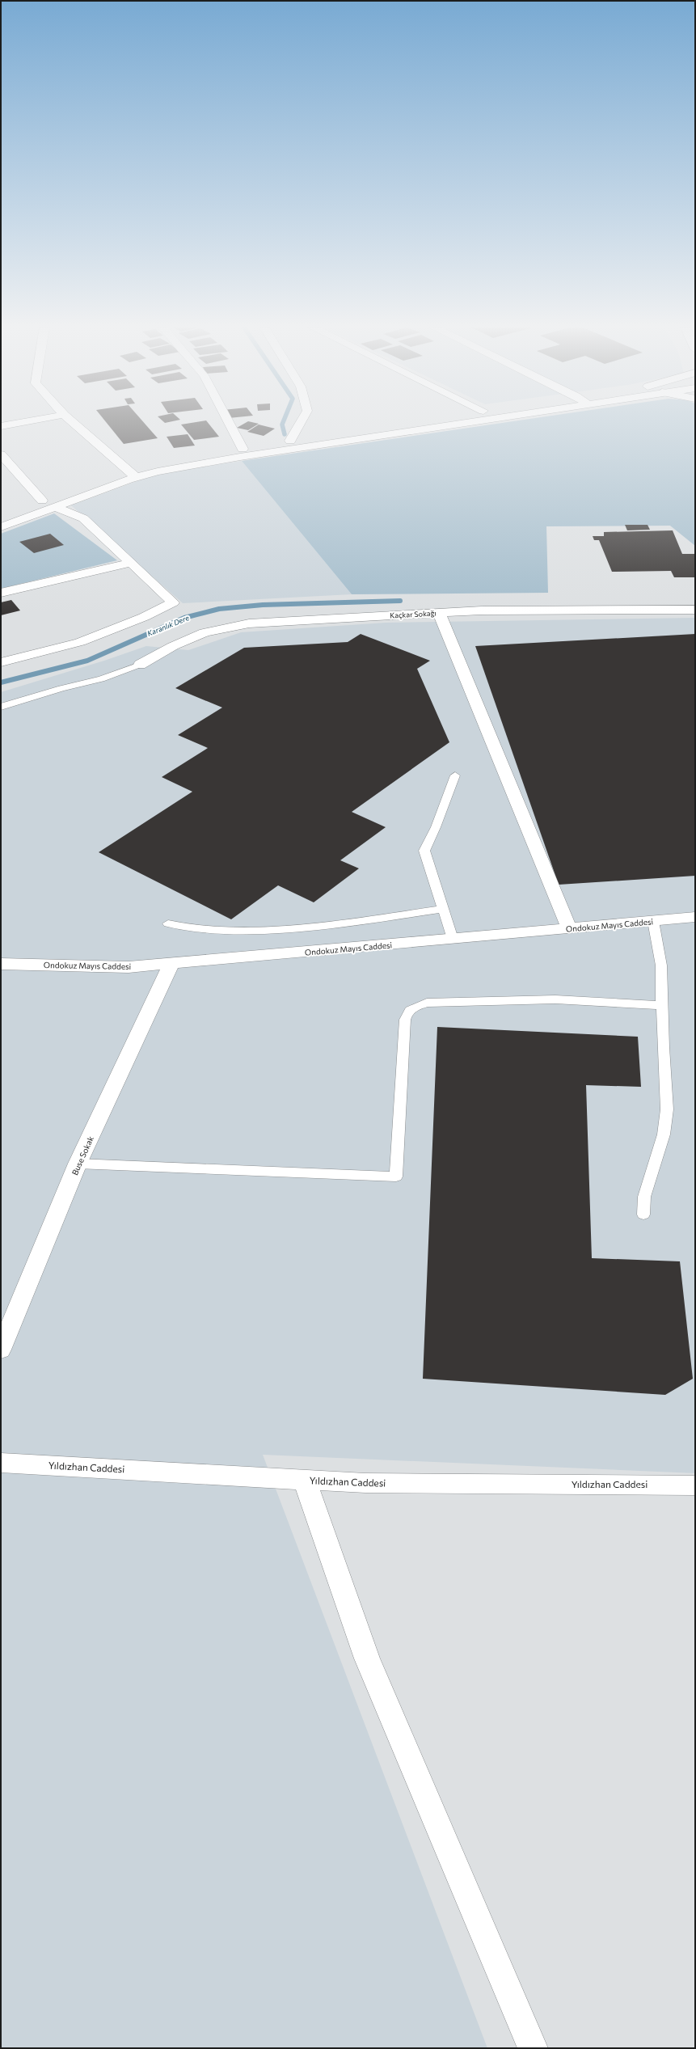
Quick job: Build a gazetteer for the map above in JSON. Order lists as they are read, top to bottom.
{
  "streets": {
    "street": [
      "Kaçkar Sokağı",
      "Ondokuz Mayıs Caddesi",
      "Buse Sokak",
      "Yıldızhan Caddesi"
    ]
  },
  "crossings": [
    ["Ondokuz Mayıs Caddesi", "Buse Sokak"]
  ],
  "water": ["Karanlık Dere"]
}
